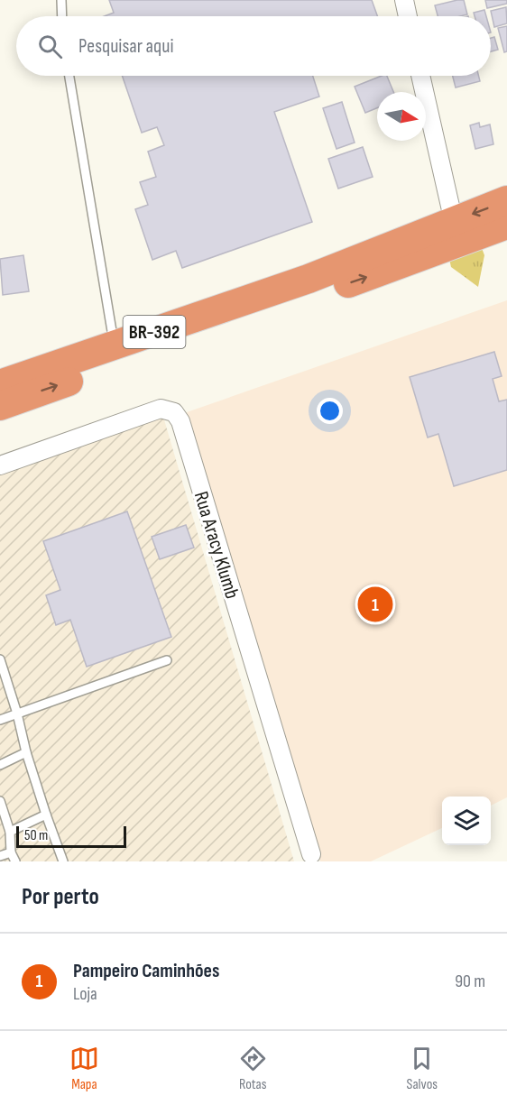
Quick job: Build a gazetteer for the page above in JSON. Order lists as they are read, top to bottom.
{
  "streets": {
    "highway": ["BR-392"],
    "street": ["Rua Aracy Klumb"]
  },
  "scale_bar": "50 m",
  "north": "right",
  "page": {
    "search": "Pesquisar aqui",
    "pins": "1",
    "scale": "50 m",
    "heading": "Por perto",
    "list": [
      {
        "mark": "1",
        "name": "Pampeiro Caminhões",
        "note": "Loja",
        "value": "90 m"
      }
    ],
    "nav": ["Mapa", "Rotas", "Salvos"]
  }
}
